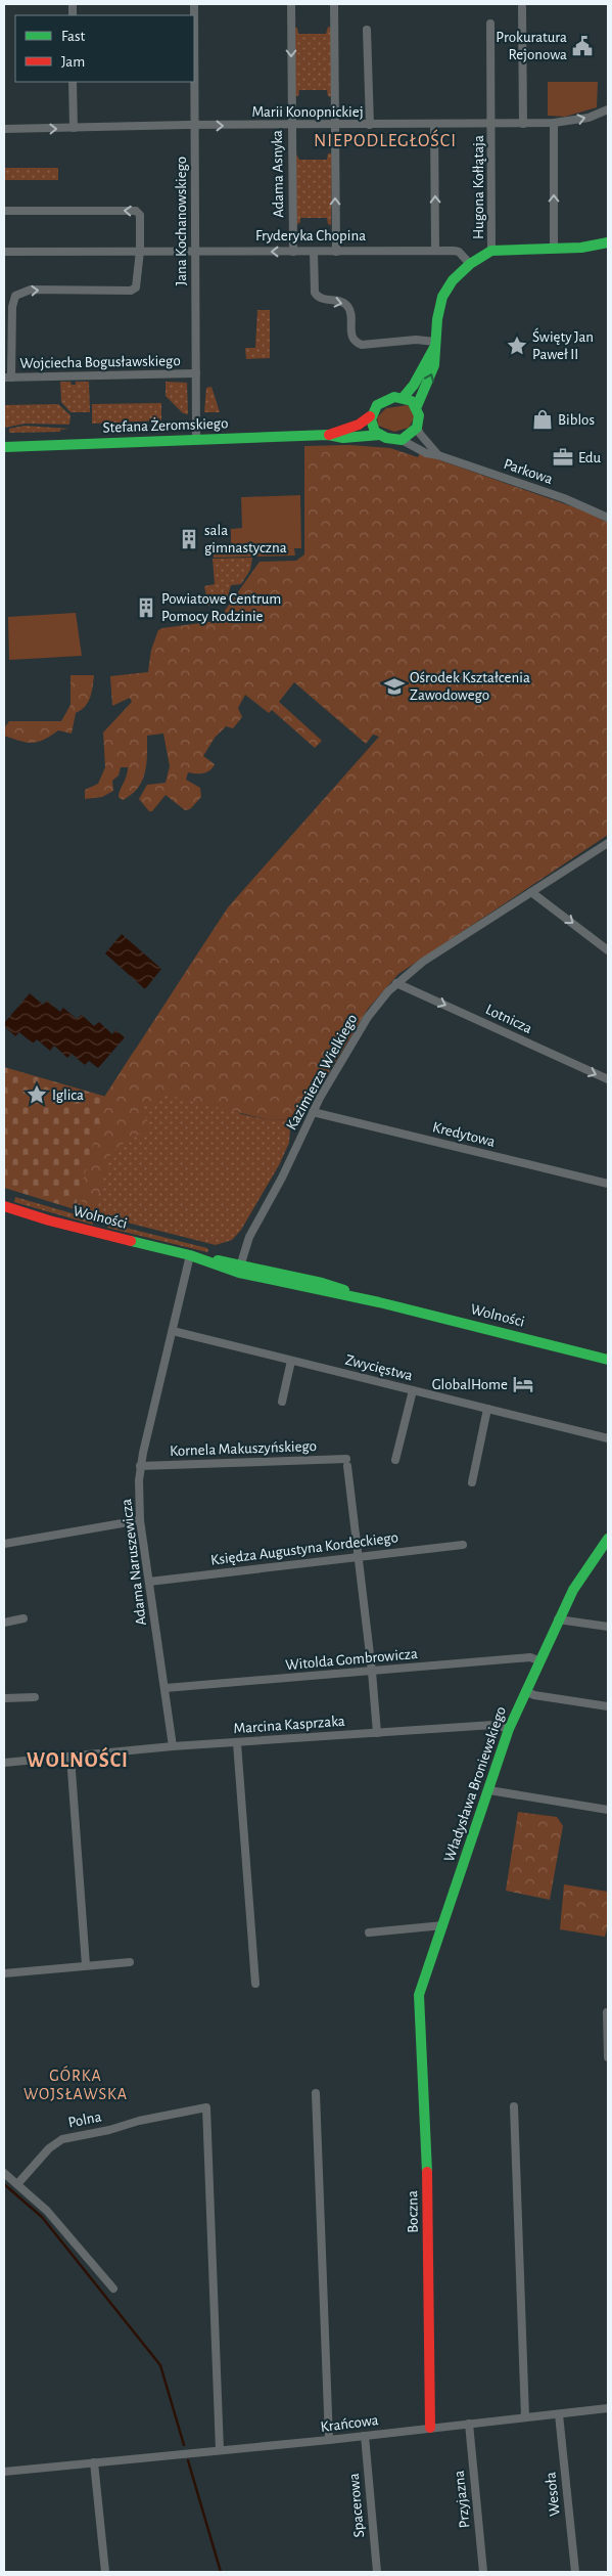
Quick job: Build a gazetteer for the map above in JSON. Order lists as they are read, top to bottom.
{
  "streets": {
    "street": [
      "Marii Konopnickiej",
      "Adama Asnyka",
      "Hugona Kołłątaja",
      "Jana Kochanowskiego",
      "Fryderyka Chopina",
      "Wojciecha Bogusławskiego",
      "Stefana Żeromskiego",
      "Parkowa",
      "Lotnicza",
      "Kazimierza Wielkiego",
      "Kredytowa",
      "Wolności",
      "Zwycięstwa",
      "Kornela Makuszyńskiego",
      "Księdza Augustyna Kordeckiego",
      "Adama Naruszewicza",
      "Witolda Gombrowicza",
      "Marcina Kasprzaka",
      "Władysława Broniewskiego",
      "Polna",
      "Boczna",
      "Krańcowa",
      "Wesoła",
      "Przyjazna",
      "Spacerowa"
    ]
  },
  "crossings": [
    ["Marii Konopnickiej", "Adama Asnyka"],
    ["Marii Konopnickiej", "Hugona Kołłątaja"],
    ["Marii Konopnickiej", "Jana Kochanowskiego"],
    ["Adama Asnyka", "Fryderyka Chopina"],
    ["Jana Kochanowskiego", "Fryderyka Chopina"],
    ["Jana Kochanowskiego", "Wojciecha Bogusławskiego"],
    ["Jana Kochanowskiego", "Stefana Żeromskiego"],
    ["Stefana Żeromskiego", "Parkowa"],
    ["Lotnicza", "Kazimierza Wielkiego"],
    ["Kazimierza Wielkiego", "Kredytowa"],
    ["Kazimierza Wielkiego", "Wolności"],
    ["Wolności", "Adama Naruszewicza"],
    ["Zwycięstwa", "Adama Naruszewicza"],
    ["Kornela Makuszyńskiego", "Księdza Augustyna Kordeckiego"],
    ["Kornela Makuszyńskiego", "Adama Naruszewicza"],
    ["Księdza Augustyna Kordeckiego", "Adama Naruszewicza"],
    ["Adama Naruszewicza", "Witolda Gombrowicza"],
    ["Adama Naruszewicza", "Marcina Kasprzaka"],
    ["Witolda Gombrowicza", "Władysława Broniewskiego"],
    ["Marcina Kasprzaka", "Władysława Broniewskiego"],
    ["Władysława Broniewskiego", "Boczna"],
    ["Polna", "Krańcowa"],
    ["Boczna", "Krańcowa"],
    ["Krańcowa", "Wesoła"],
    ["Krańcowa", "Przyjazna"],
    ["Krańcowa", "Spacerowa"]
  ],
  "one_way": ["Marii Konopnickiej", "Lotnicza"],
  "districts": ["NIEPODLEGŁOŚCI", "WOLNOŚCI", "GÓRKA WOJSŁAWSKA"],
  "places": {
    "public building": ["Prokuratura Rejonowa"],
    "place": ["Święty Jan Paweł II", "Iglica"],
    "shop": ["Biblos"],
    "office": ["Edu"],
    "building": ["sala gimnastyczna", "Powiatowe Centrum Pomocy Rodzinie"],
    "school or university": ["Ośrodek Kształcenia Zawodowego"],
    "hotel": ["GlobalHome"]
  },
  "legend": ["Fast", "Jam"]
}
